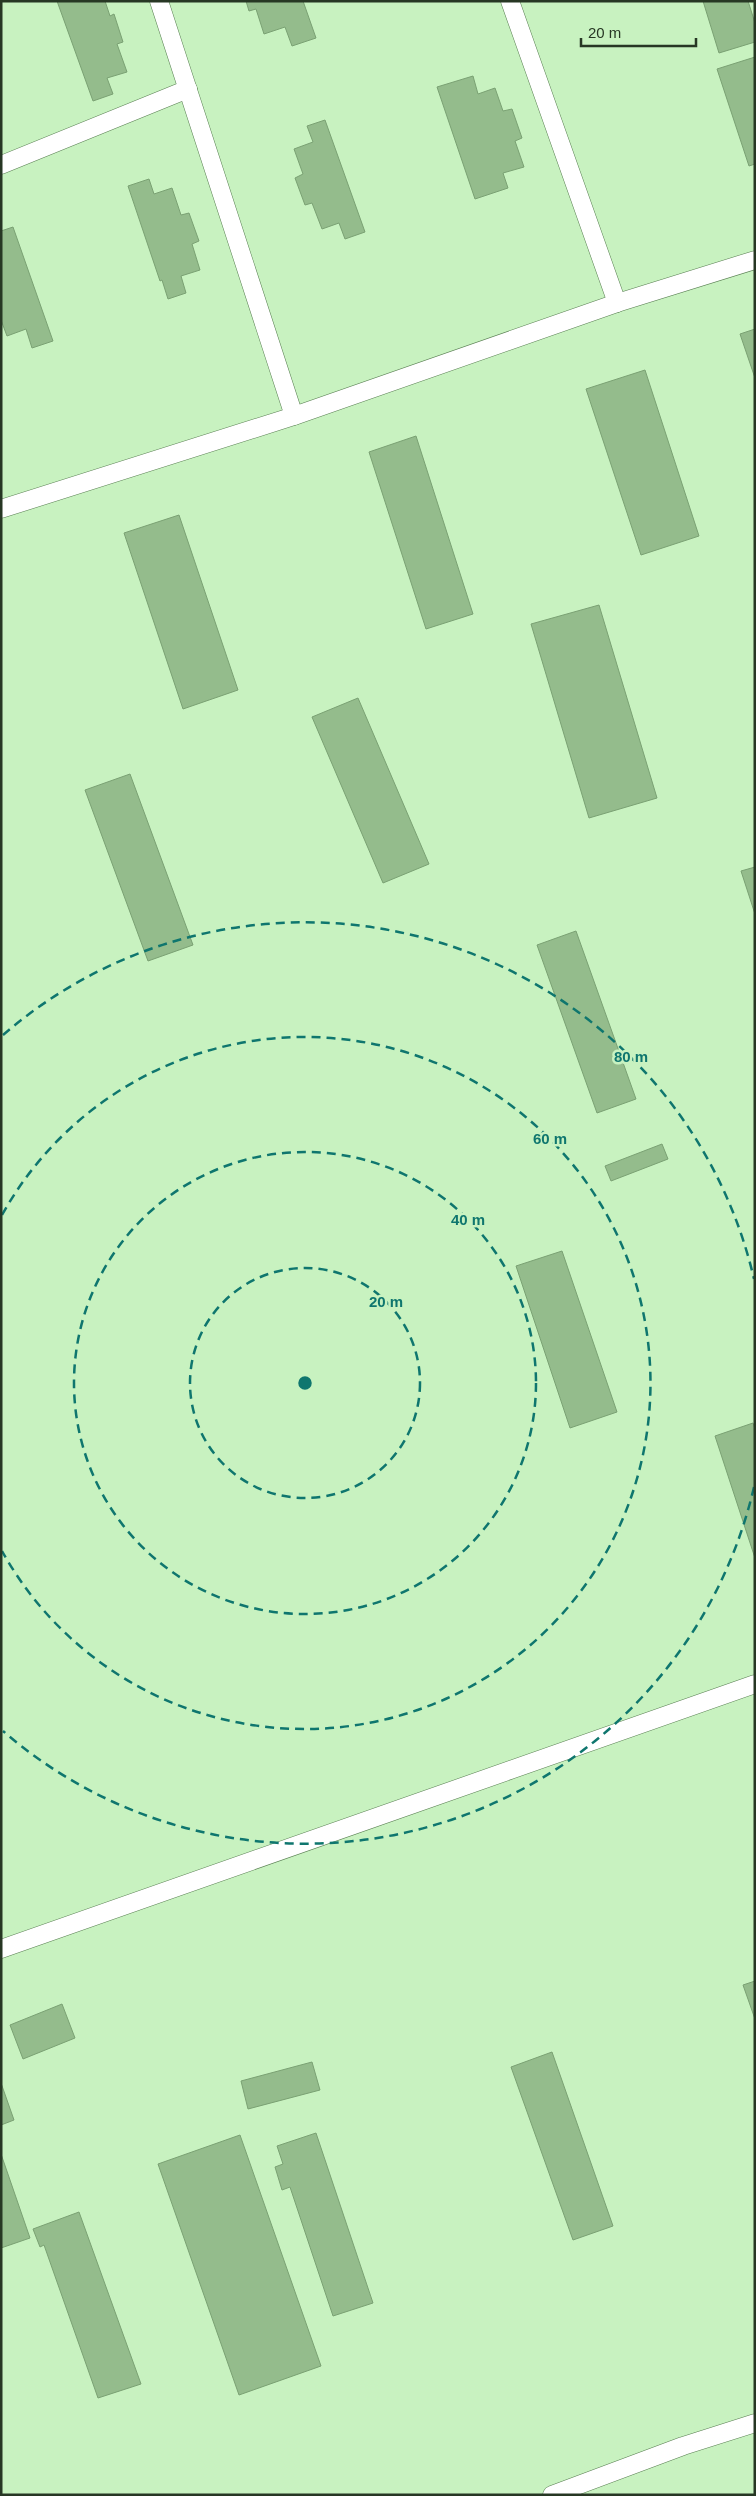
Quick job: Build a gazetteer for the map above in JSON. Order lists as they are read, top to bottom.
{
  "scale_bar": "20 m",
  "rings": [
    "80 m",
    "60 m",
    "40 m",
    "20 m"
  ]
}
